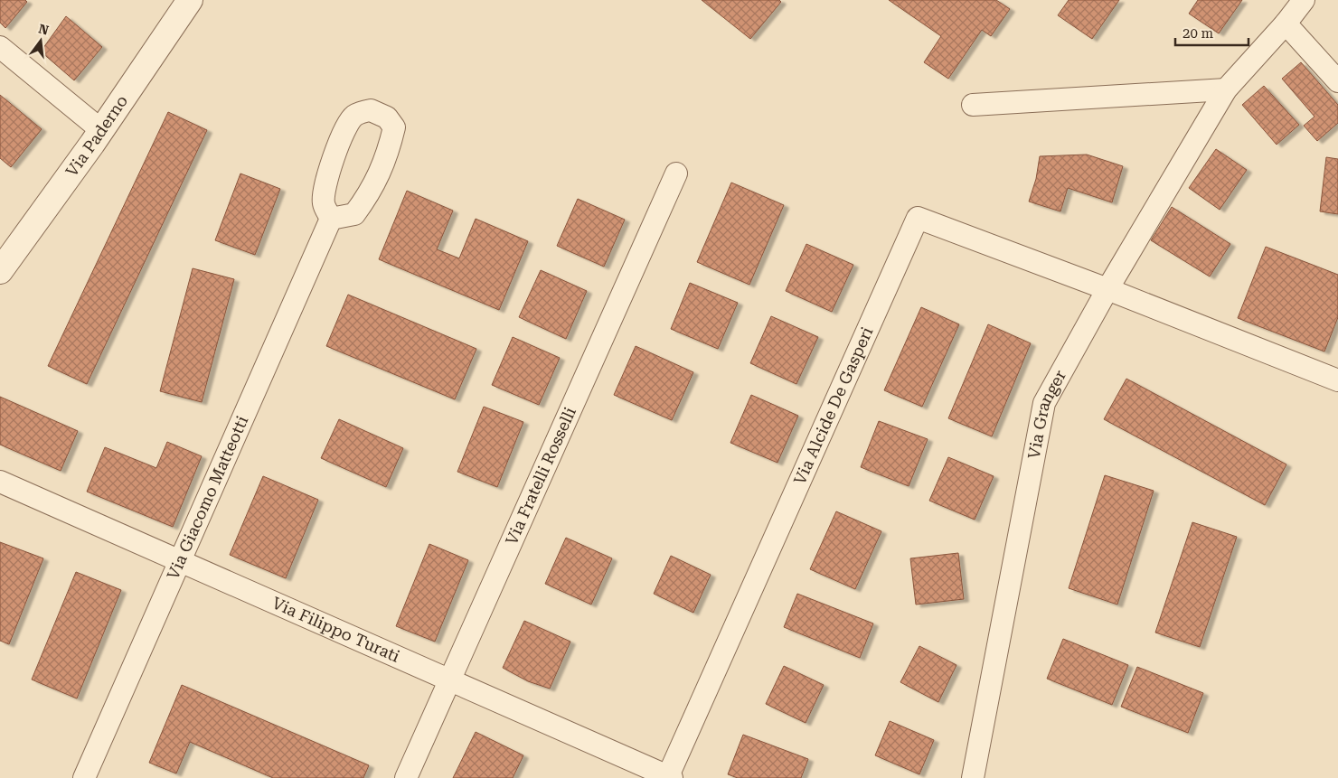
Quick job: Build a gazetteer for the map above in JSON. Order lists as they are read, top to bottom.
{
  "streets": {
    "street": [
      "Via Paderno",
      "Via Alcide De Gasperi",
      "Via Granger",
      "Via Fratelli Rosselli",
      "Via Giacomo Matteotti",
      "Via Filippo Turati"
    ]
  },
  "crossings": [
    ["Via Alcide De Gasperi", "Via Granger"],
    ["Via Alcide De Gasperi", "Via Filippo Turati"],
    ["Via Fratelli Rosselli", "Via Filippo Turati"],
    ["Via Giacomo Matteotti", "Via Filippo Turati"]
  ],
  "scale_bar": "20 m",
  "north": "top"
}
